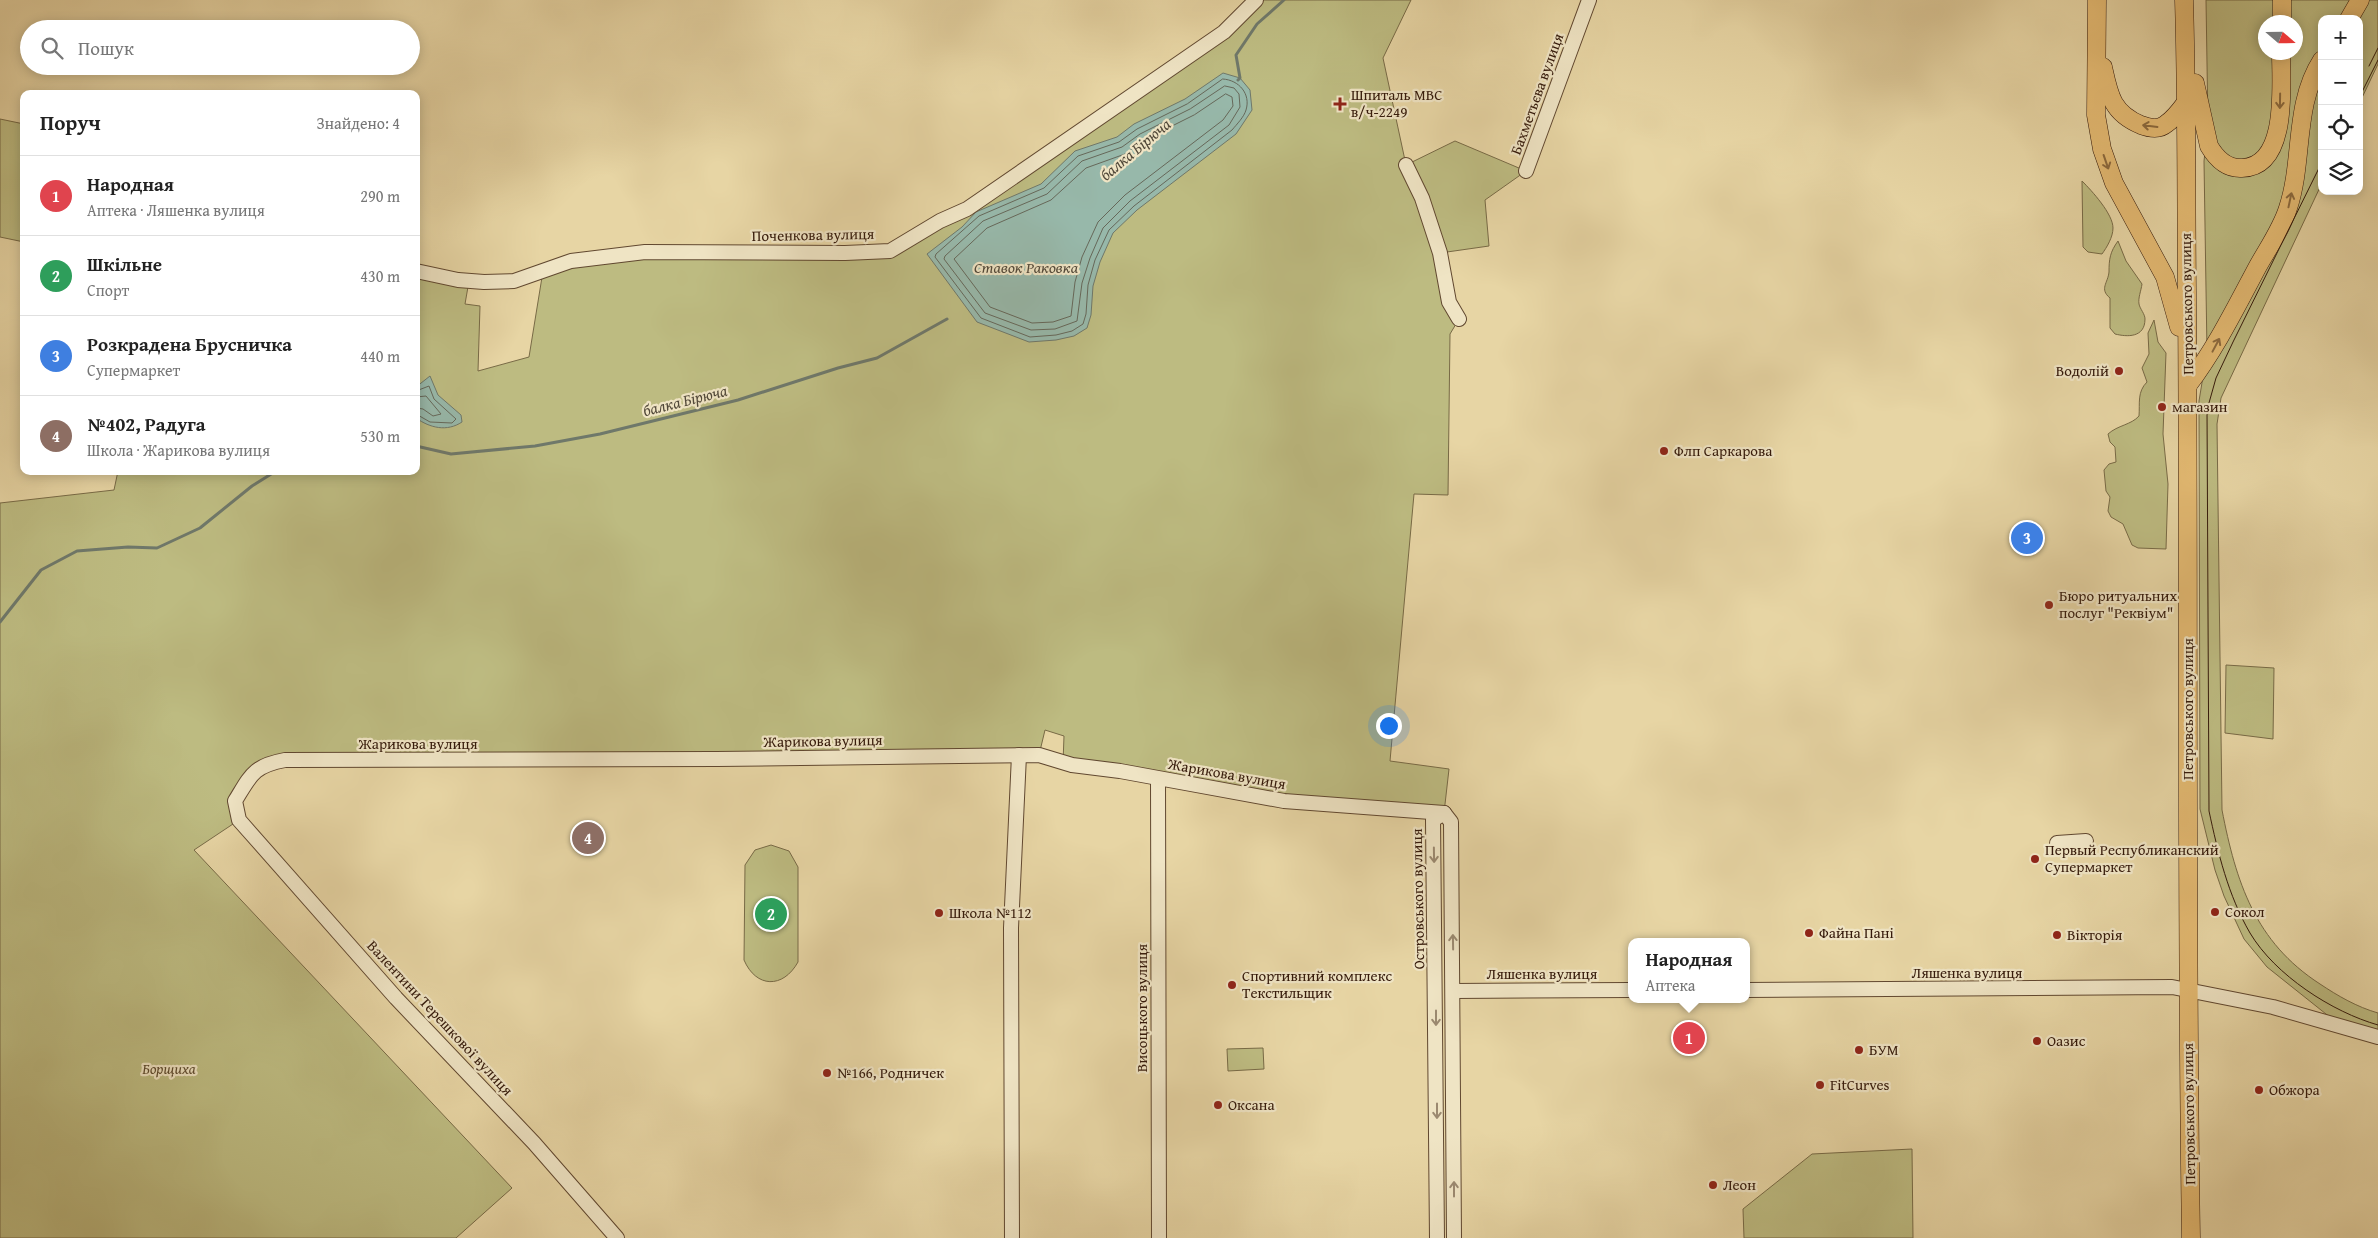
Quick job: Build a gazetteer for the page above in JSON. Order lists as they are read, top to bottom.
{
  "streets": {
    "main road": ["Петровського вулиця"],
    "street": [
      "Бахметьєва вулиця",
      "Поченкова вулиця",
      "Жарикова вулиця",
      "Островського вулиця",
      "Ляшенка вулиця",
      "Висоцького вулиця",
      "Валентини Терешкової вулиця"
    ]
  },
  "crossings": [
    ["Петровського вулиця", "Ляшенка вулиця"],
    ["Жарикова вулиця", "Островського вулиця"],
    ["Жарикова вулиця", "Висоцького вулиця"],
    ["Жарикова вулиця", "Валентини Терешкової вулиця"]
  ],
  "water": ["балка Бірюча", "Ставок Раковка"],
  "parks": ["Борщиха"],
  "places": {
    "health": ["Шпиталь МВС в/ч-2249"],
    "other": [
      "Водолій",
      "магазин",
      "Флп Саркарова",
      "Бюро ритуальних послуг \"Реквіум\"",
      "Первый Республиканский Супермаркет",
      "Сокол",
      "Школа №112",
      "Файна Пані",
      "Вікторія",
      "Спортивний комплекс Текстильщик",
      "Оазис",
      "БУМ",
      "№166, Родничек",
      "FitCurves",
      "Обжора",
      "Оксана",
      "Леон"
    ]
  },
  "north": "right",
  "page": {
    "map_buttons": ["+", "−"],
    "search": "Пошук",
    "heading": ["Поруч", "Знайдено: 4"],
    "list": [
      {
        "mark": "1",
        "name": "Народная",
        "note": "Аптека · Ляшенка вулиця",
        "value": "290 m"
      },
      {
        "mark": "2",
        "name": "Шкільне",
        "note": "Спорт",
        "value": "430 m"
      },
      {
        "mark": "3",
        "name": "Розкрадена Брусничка",
        "note": "Супермаркет",
        "value": "440 m"
      },
      {
        "mark": "4",
        "name": "№402, Радуга",
        "note": "Школа · Жарикова вулиця",
        "value": "530 m"
      }
    ],
    "pins": [
      "3",
      "4",
      "2",
      "1"
    ],
    "popup": ["Народная", "Аптека"]
  }
}
